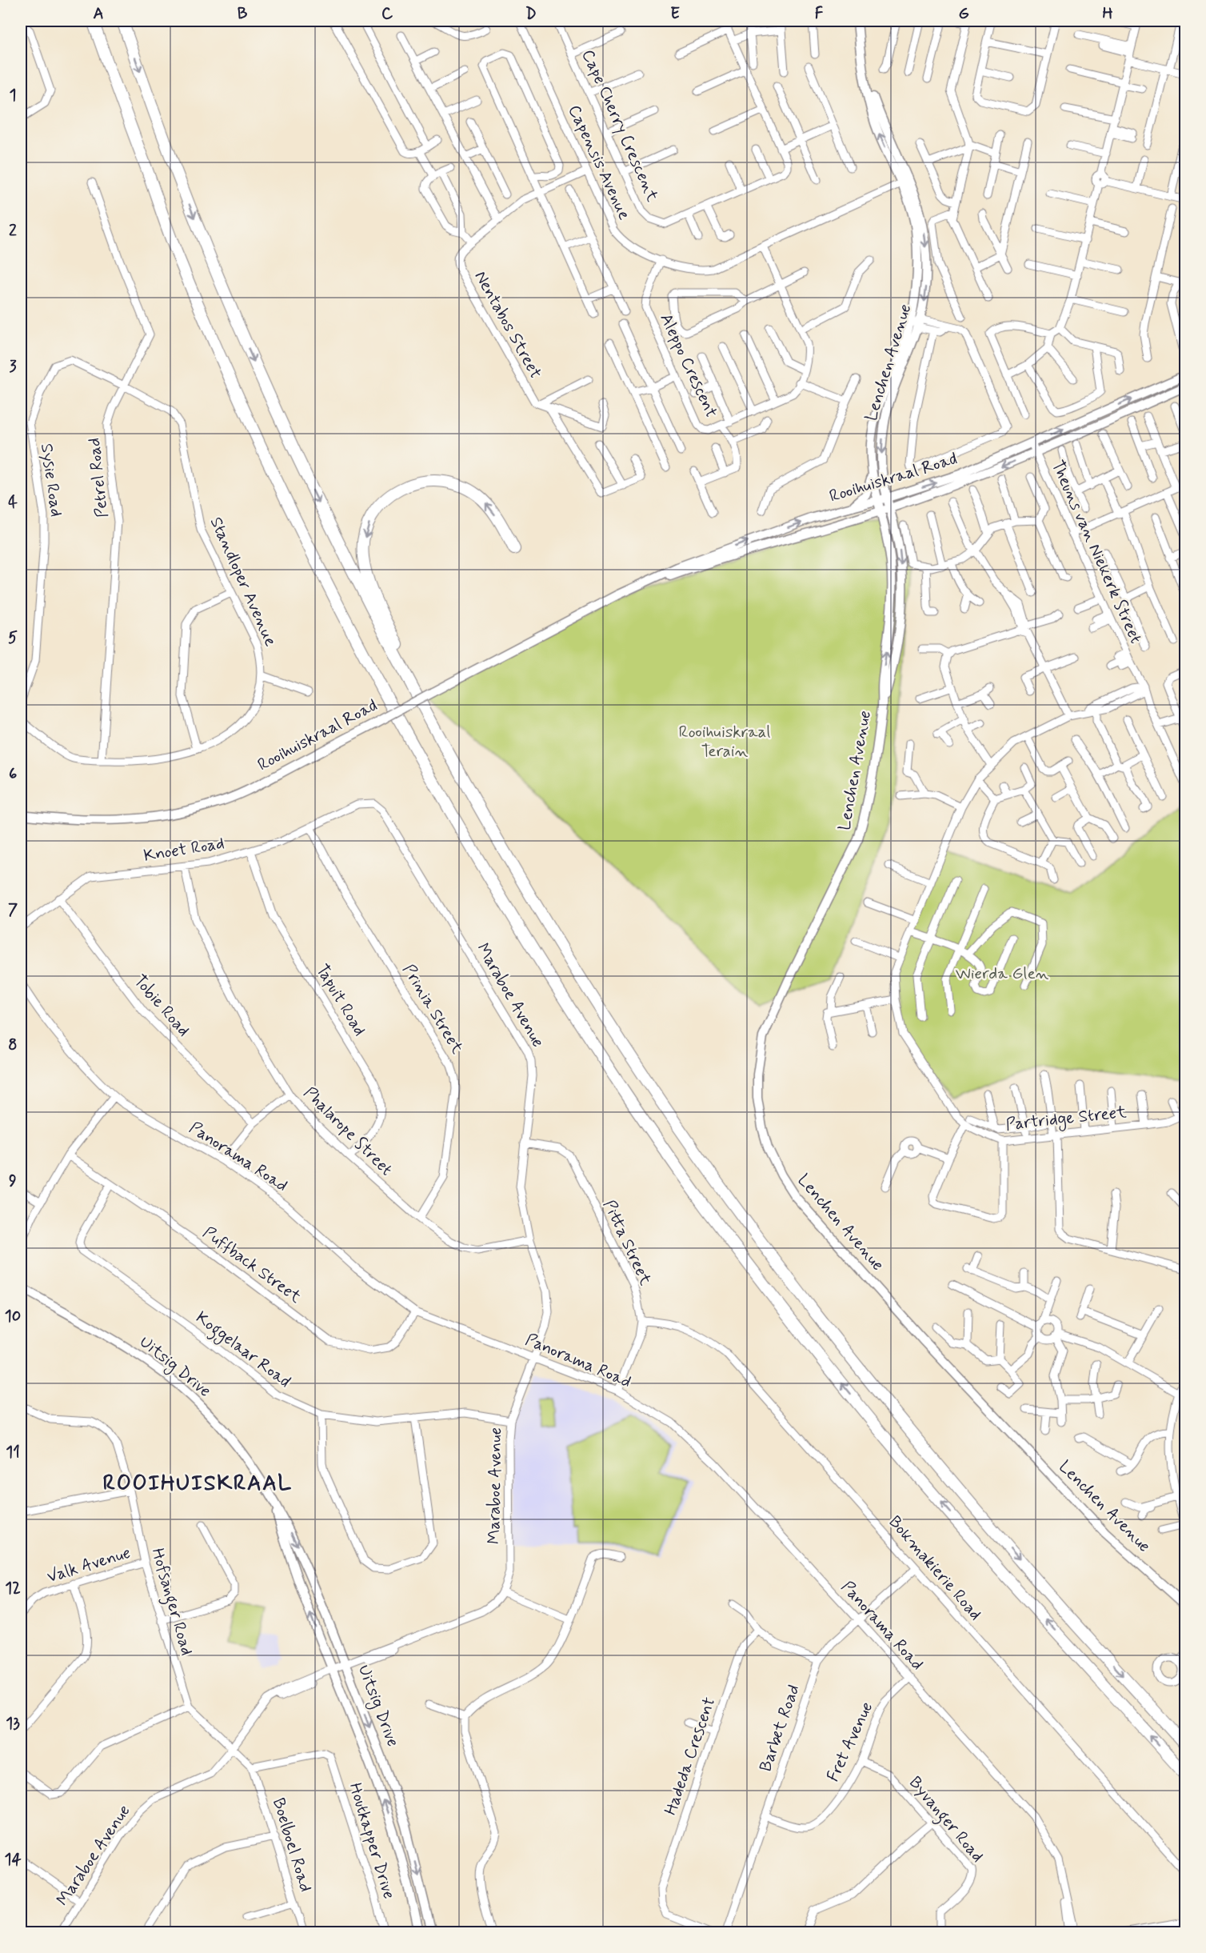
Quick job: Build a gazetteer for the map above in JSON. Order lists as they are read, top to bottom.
{
  "streets": {
    "main road": ["Lenchen Avenue", "Rooihuiskraal Road", "Uitsig Drive"],
    "street": [
      "Cape Cherry Crescent",
      "Capensis Avenue",
      "Nentabos Street",
      "Aleppo Crescent",
      "Petrel Road",
      "Sysie Road",
      "Theuns van Niekerk Street",
      "Standloper Avenue",
      "Knoet Road",
      "Maraboe Avenue",
      "Tapuit Road",
      "Tobie Road",
      "Prinia Street",
      "Partridge Street",
      "Phalarope Street",
      "Panorama Road",
      "Pitta Street",
      "Puffback Street",
      "Koggelaar Road",
      "Valk Avenue",
      "Bokmakierie Road",
      "Hofsanger Road",
      "Barbet Road",
      "Fret Avenue",
      "Hadeda Crescent",
      "Byvanger Road",
      "Houtkapper Drive",
      "Boelboel Road"
    ]
  },
  "crossings": [
    ["Capensis Avenue", "Lenchen Avenue"],
    ["Capensis Avenue", "Aleppo Crescent"],
    ["Lenchen Avenue", "Rooihuiskraal Road"],
    ["Petrel Road", "Standloper Avenue"],
    ["Rooihuiskraal Road", "Theuns van Niekerk Street"],
    ["Sysie Road", "Standloper Avenue"],
    ["Theuns van Niekerk Street", "Partridge Street"],
    ["Knoet Road", "Maraboe Avenue"],
    ["Knoet Road", "Tapuit Road"],
    ["Knoet Road", "Tobie Road"],
    ["Knoet Road", "Prinia Street"],
    ["Knoet Road", "Phalarope Street"],
    ["Maraboe Avenue", "Phalarope Street"],
    ["Maraboe Avenue", "Panorama Road"],
    ["Maraboe Avenue", "Pitta Street"],
    ["Maraboe Avenue", "Koggelaar Road"],
    ["Maraboe Avenue", "Uitsig Drive"],
    ["Maraboe Avenue", "Hofsanger Road"],
    ["Tapuit Road", "Phalarope Street"],
    ["Prinia Street", "Phalarope Street"],
    ["Panorama Road", "Pitta Street"],
    ["Panorama Road", "Puffback Street"],
    ["Panorama Road", "Barbet Road"],
    ["Panorama Road", "Fret Avenue"],
    ["Pitta Street", "Bokmakierie Road"],
    ["Puffback Street", "Koggelaar Road"],
    ["Valk Avenue", "Hofsanger Road"],
    ["Bokmakierie Road", "Barbet Road"],
    ["Hofsanger Road", "Houtkapper Drive"],
    ["Hofsanger Road", "Boelboel Road"],
    ["Barbet Road", "Fret Avenue"],
    ["Fret Avenue", "Byvanger Road"],
    ["Houtkapper Drive", "Boelboel Road"]
  ],
  "districts": ["ROOIHUISKRAAL"],
  "parks": ["Rooihuiskraal Terain", "Wierda Glen"],
  "grid": {
    "columns": [
      "A",
      "B",
      "C",
      "D",
      "E",
      "F",
      "G",
      "H"
    ],
    "rows": [
      "1",
      "2",
      "3",
      "4",
      "5",
      "6",
      "7",
      "8",
      "9",
      "10",
      "11",
      "12",
      "13",
      "14"
    ]
  }
}
